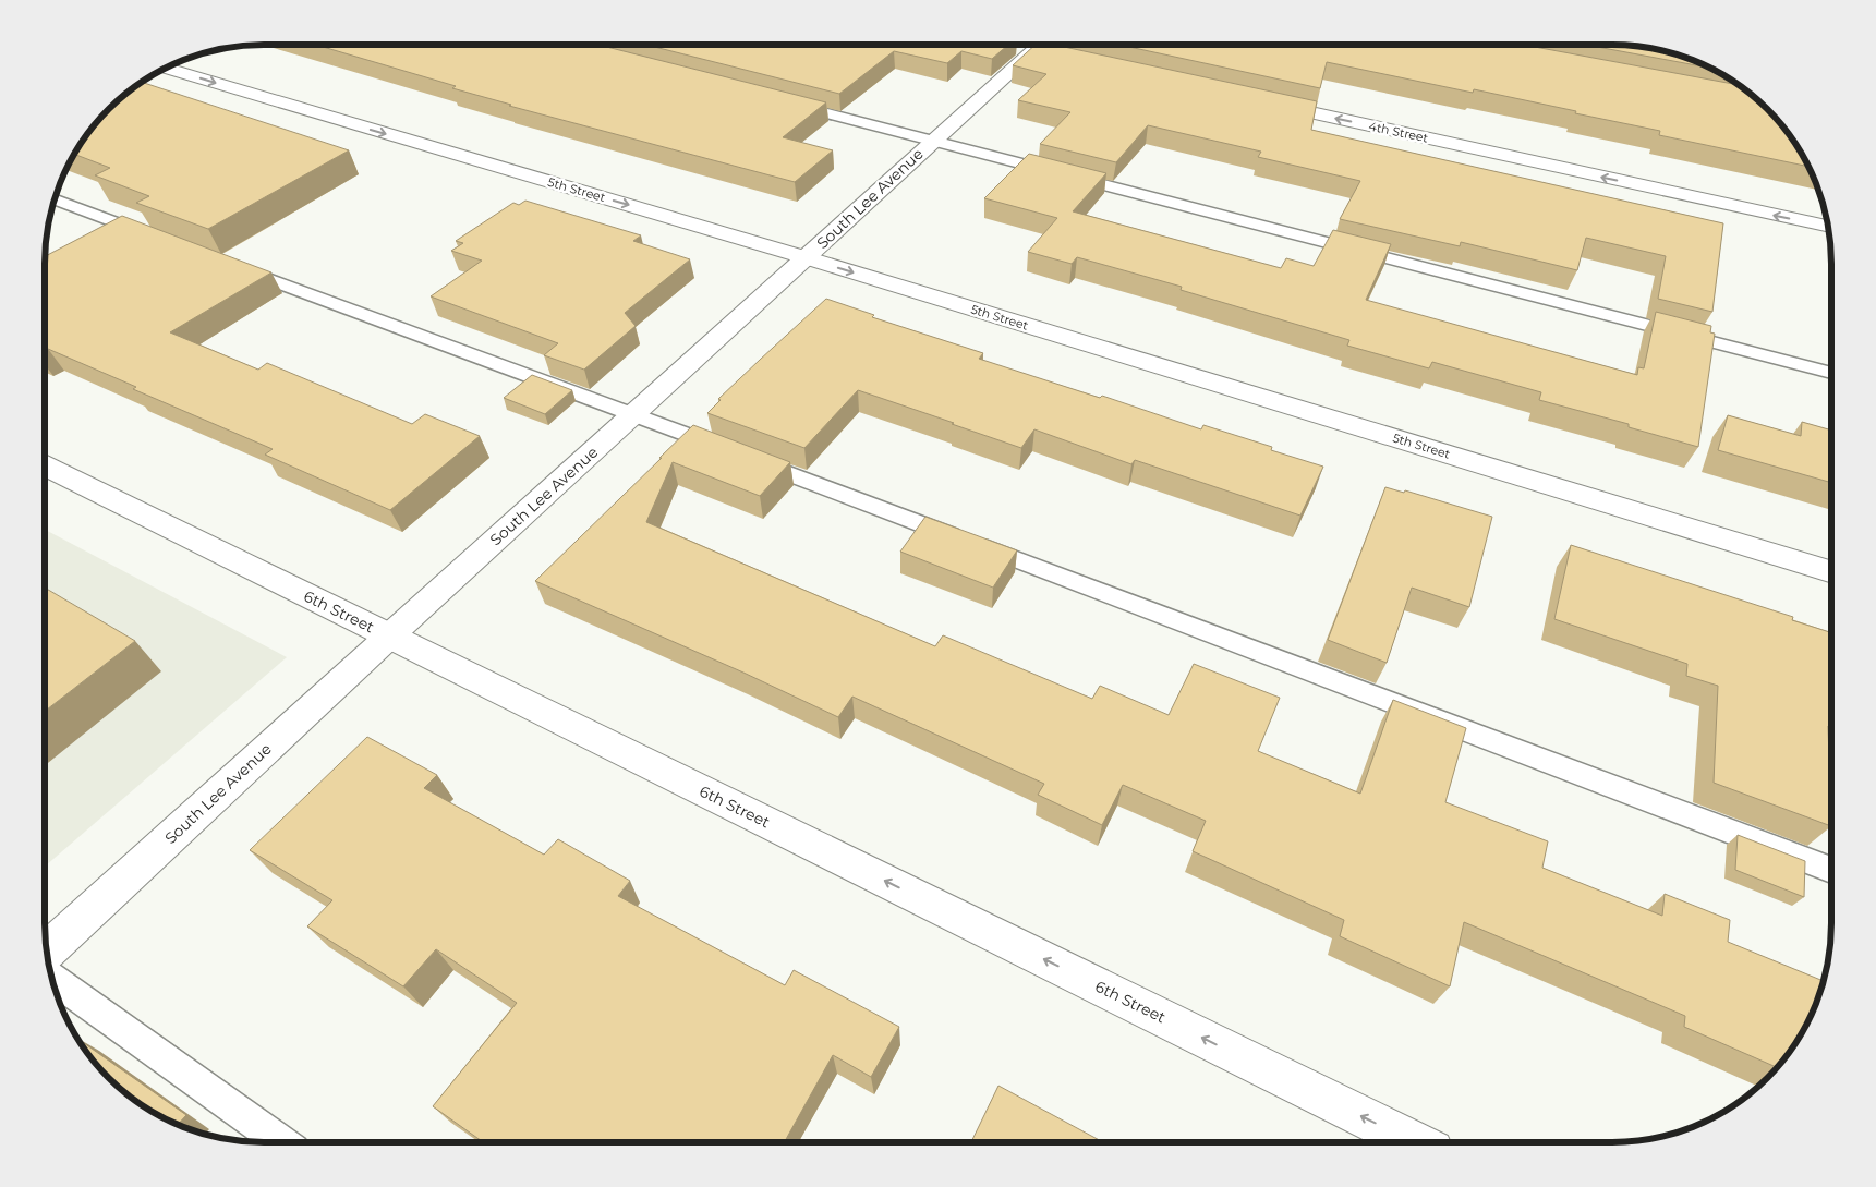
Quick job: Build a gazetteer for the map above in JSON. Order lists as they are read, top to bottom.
{
  "streets": {
    "street": [
      "4th Street",
      "5th Street",
      "South Lee Avenue",
      "6th Street"
    ]
  },
  "crossings": [
    ["5th Street", "South Lee Avenue"],
    ["South Lee Avenue", "6th Street"]
  ],
  "one_way": ["4th Street", "5th Street", "6th Street"]
}
